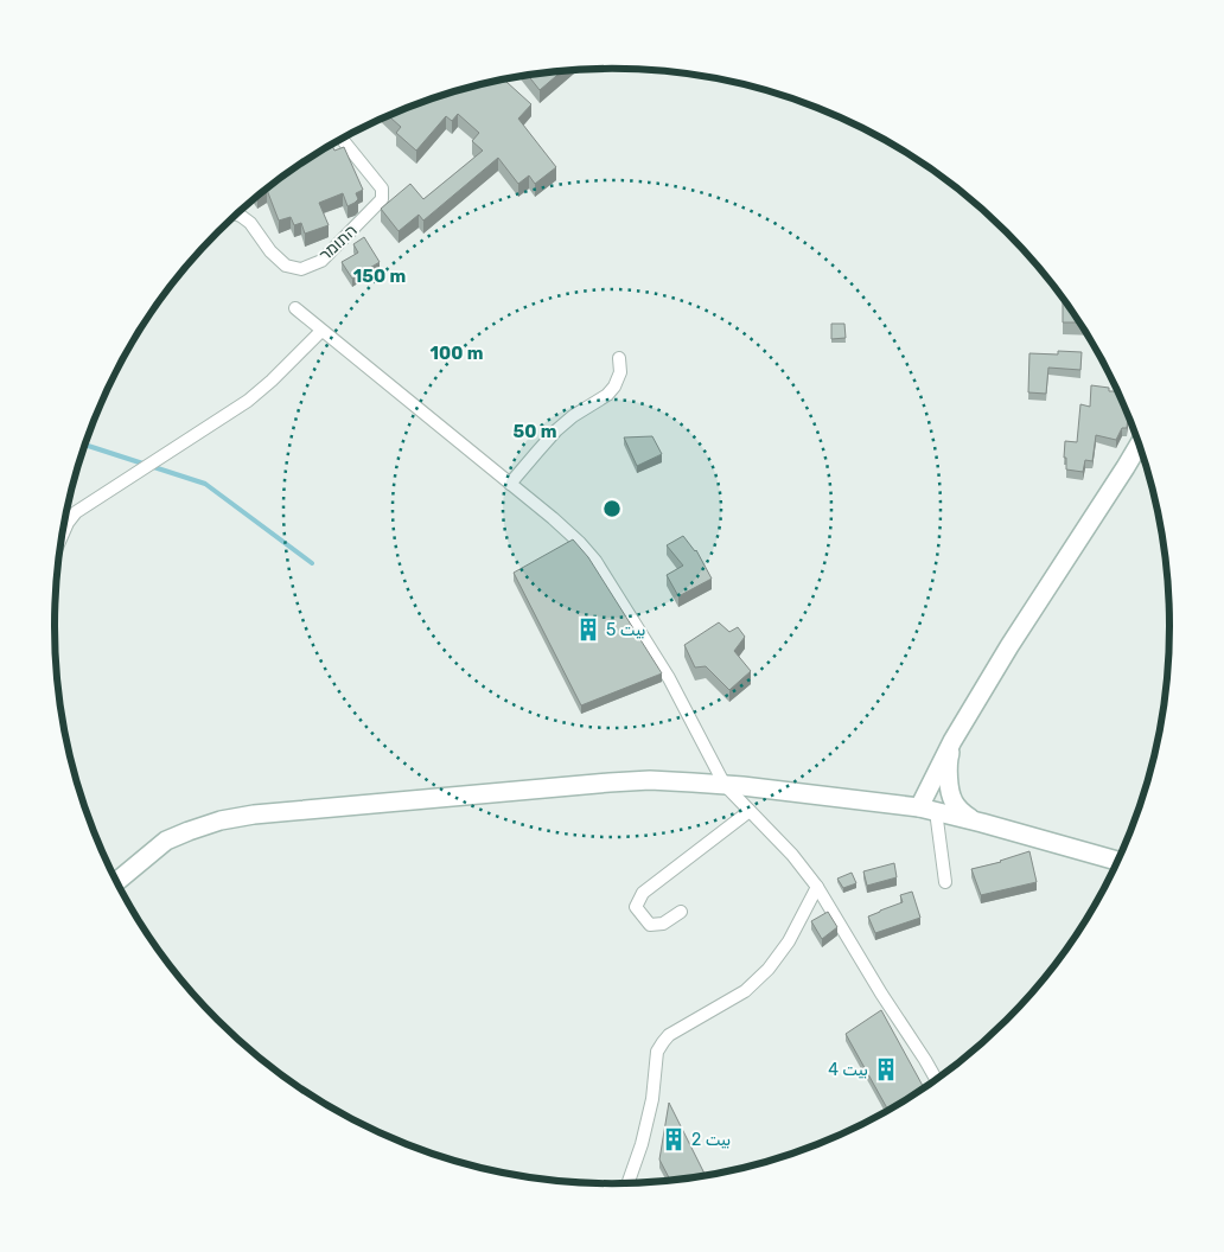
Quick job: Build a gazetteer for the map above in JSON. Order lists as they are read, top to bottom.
{
  "streets": {
    "street": ["התומר"]
  },
  "places": {
    "building": ["بيت 5", "بيت 4", "بيت 2"]
  },
  "rings": ["150 m", "100 m", "50 m"]
}
